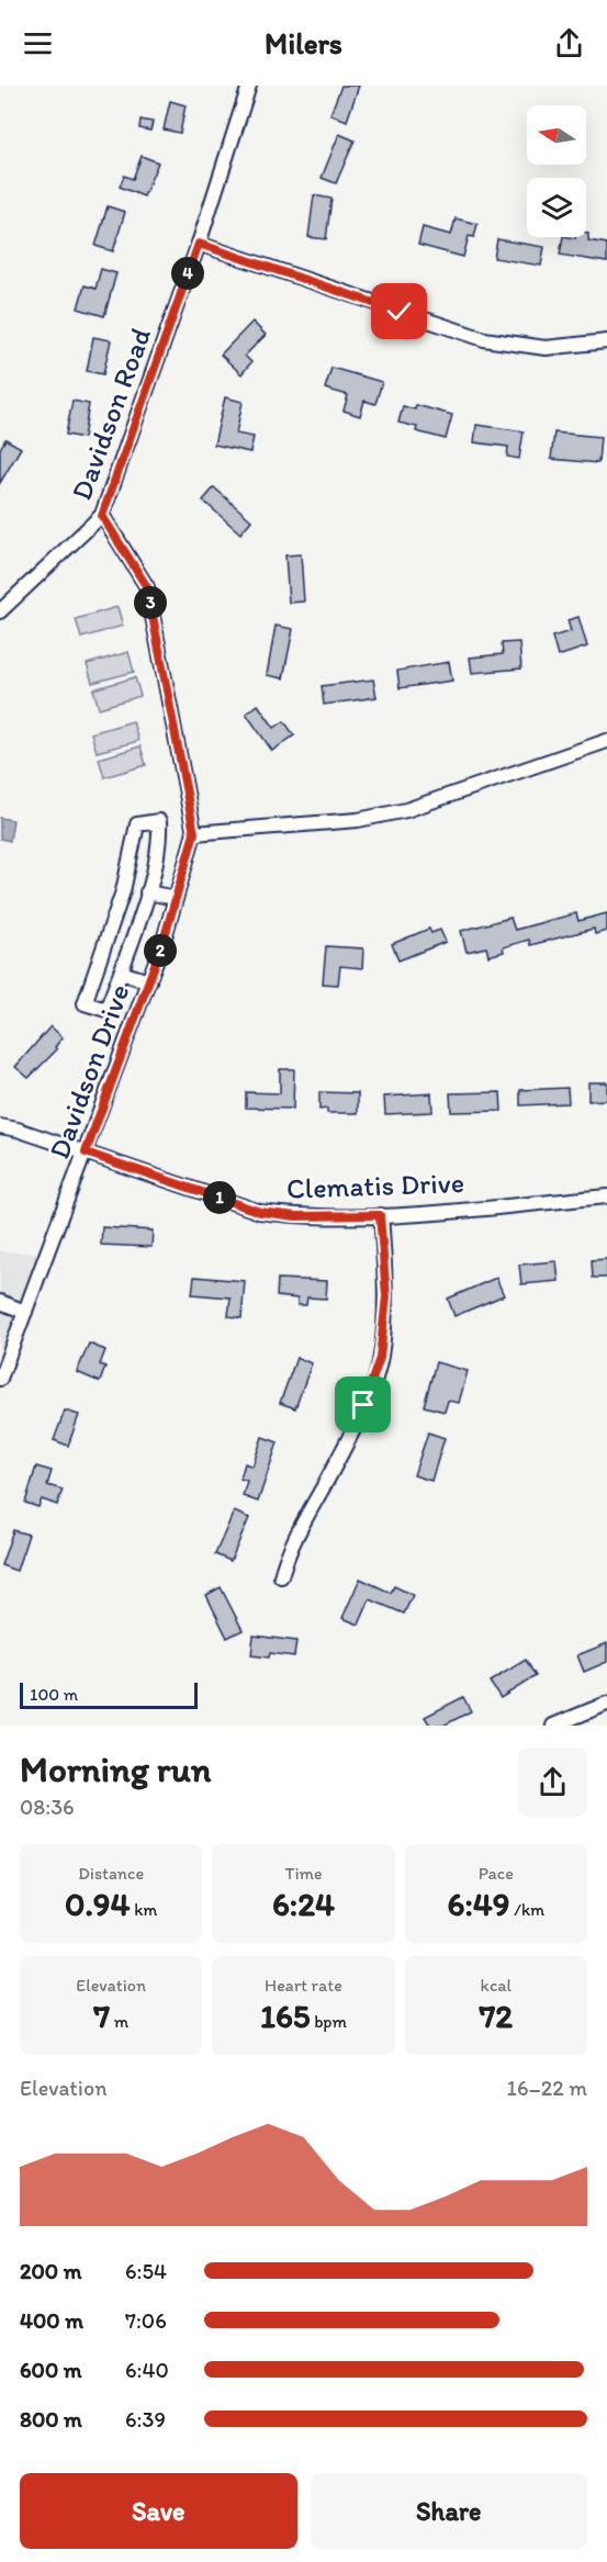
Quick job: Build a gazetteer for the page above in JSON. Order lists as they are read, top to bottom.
{
  "streets": {
    "street": ["Davidson Road", "Davidson Drive", "Clematis Drive"]
  },
  "crossings": [
    ["Davidson Road", "Davidson Drive"],
    ["Davidson Drive", "Clematis Drive"]
  ],
  "scale_bar": "100 m",
  "north": "left",
  "page": {
    "header": "Milers",
    "pins": [
      "4",
      "3",
      "2",
      "1"
    ],
    "scale": "100 m",
    "heading": ["Morning run", "08:36"],
    "stats": [
      ["Distance", "0.94 km"],
      ["Time", "6:24"],
      ["Pace", "6:49 /km"],
      ["Elevation", "7 m"],
      ["Heart rate", "165 bpm"],
      ["kcal", "72"]
    ],
    "chart": ["Elevation", "16–22 m"],
    "list": [
      {
        "name": "200 m",
        "note": "6:54"
      },
      {
        "name": "400 m",
        "note": "7:06"
      },
      {
        "name": "600 m",
        "note": "6:40"
      },
      {
        "name": "800 m",
        "note": "6:39"
      }
    ],
    "buttons": ["Save", "Share"]
  }
}
